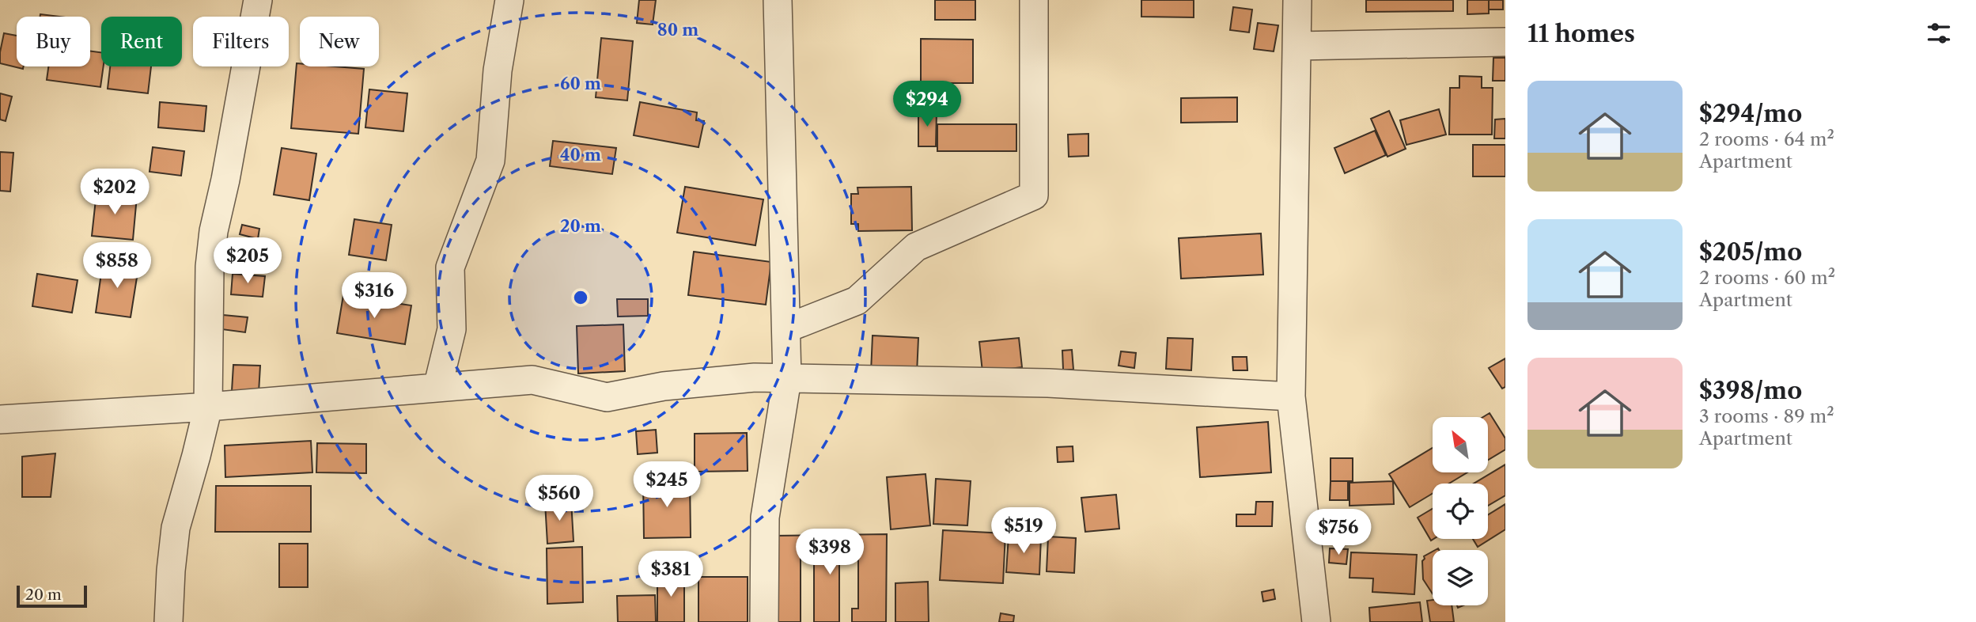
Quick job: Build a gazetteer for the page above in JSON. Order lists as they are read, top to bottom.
{
  "scale_bar": "20 m",
  "north": "top left",
  "page": {
    "heading": "11 homes",
    "chip": [
      "Buy",
      "Rent",
      "Filters",
      "New"
    ],
    "list": [
      {
        "name": "$294/mo",
        "note": "2 rooms · 64 m² · Apartment"
      },
      {
        "name": "$205/mo",
        "note": "2 rooms · 60 m² · Apartment"
      },
      {
        "name": "$398/mo",
        "note": "3 rooms · 89 m² · Apartment"
      }
    ],
    "price": [
      "$294",
      "$202",
      "$205",
      "$858",
      "$316",
      "$245",
      "$560",
      "$519",
      "$756",
      "$398",
      "$381"
    ],
    "scale": "20 m"
  },
  "rings": [
    "80 m",
    "60 m",
    "40 m",
    "20 m"
  ]
}
